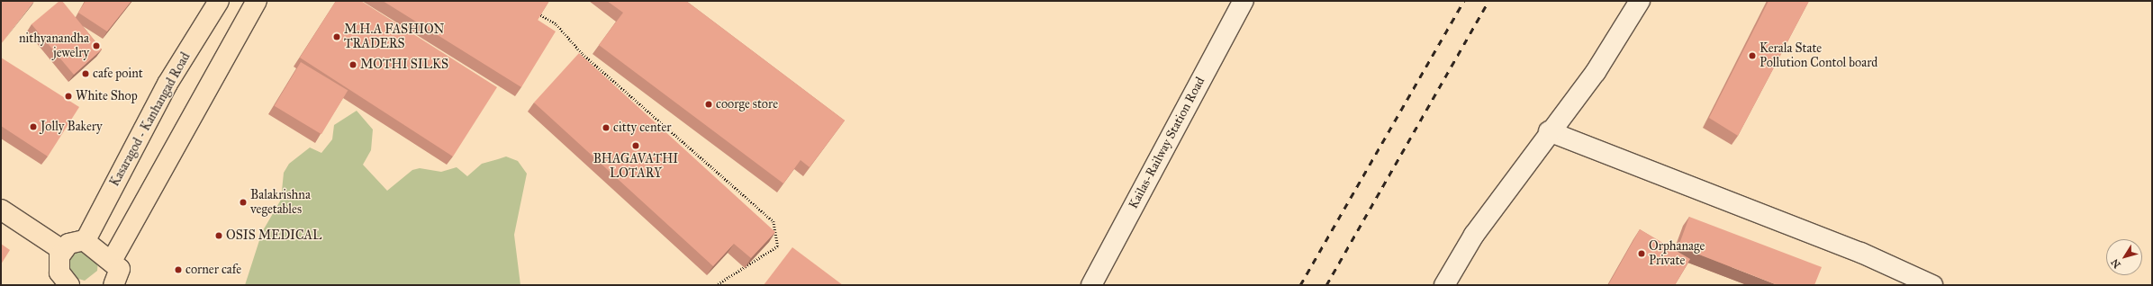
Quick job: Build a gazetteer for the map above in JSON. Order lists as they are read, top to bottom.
{
  "streets": {
    "main road": ["Kasaragod - Kanhangad Road"],
    "street": ["Kailas-Railway Station Road"]
  },
  "places": [
    "M.H.A FASHION TRADERS",
    "nithyanandha jewelry",
    "Kerala State Pollution Contol board",
    "MOTHI SILKS",
    "cafe point",
    "White Shop",
    "coorge store",
    "Jolly Bakery",
    "citty center",
    "BHAGAVATHI LOTARY",
    "Balakrishna vegetables",
    "OSIS MEDICAL",
    "Orphanage Private",
    "corner cafe"
  ],
  "north": "bottom left"
}
